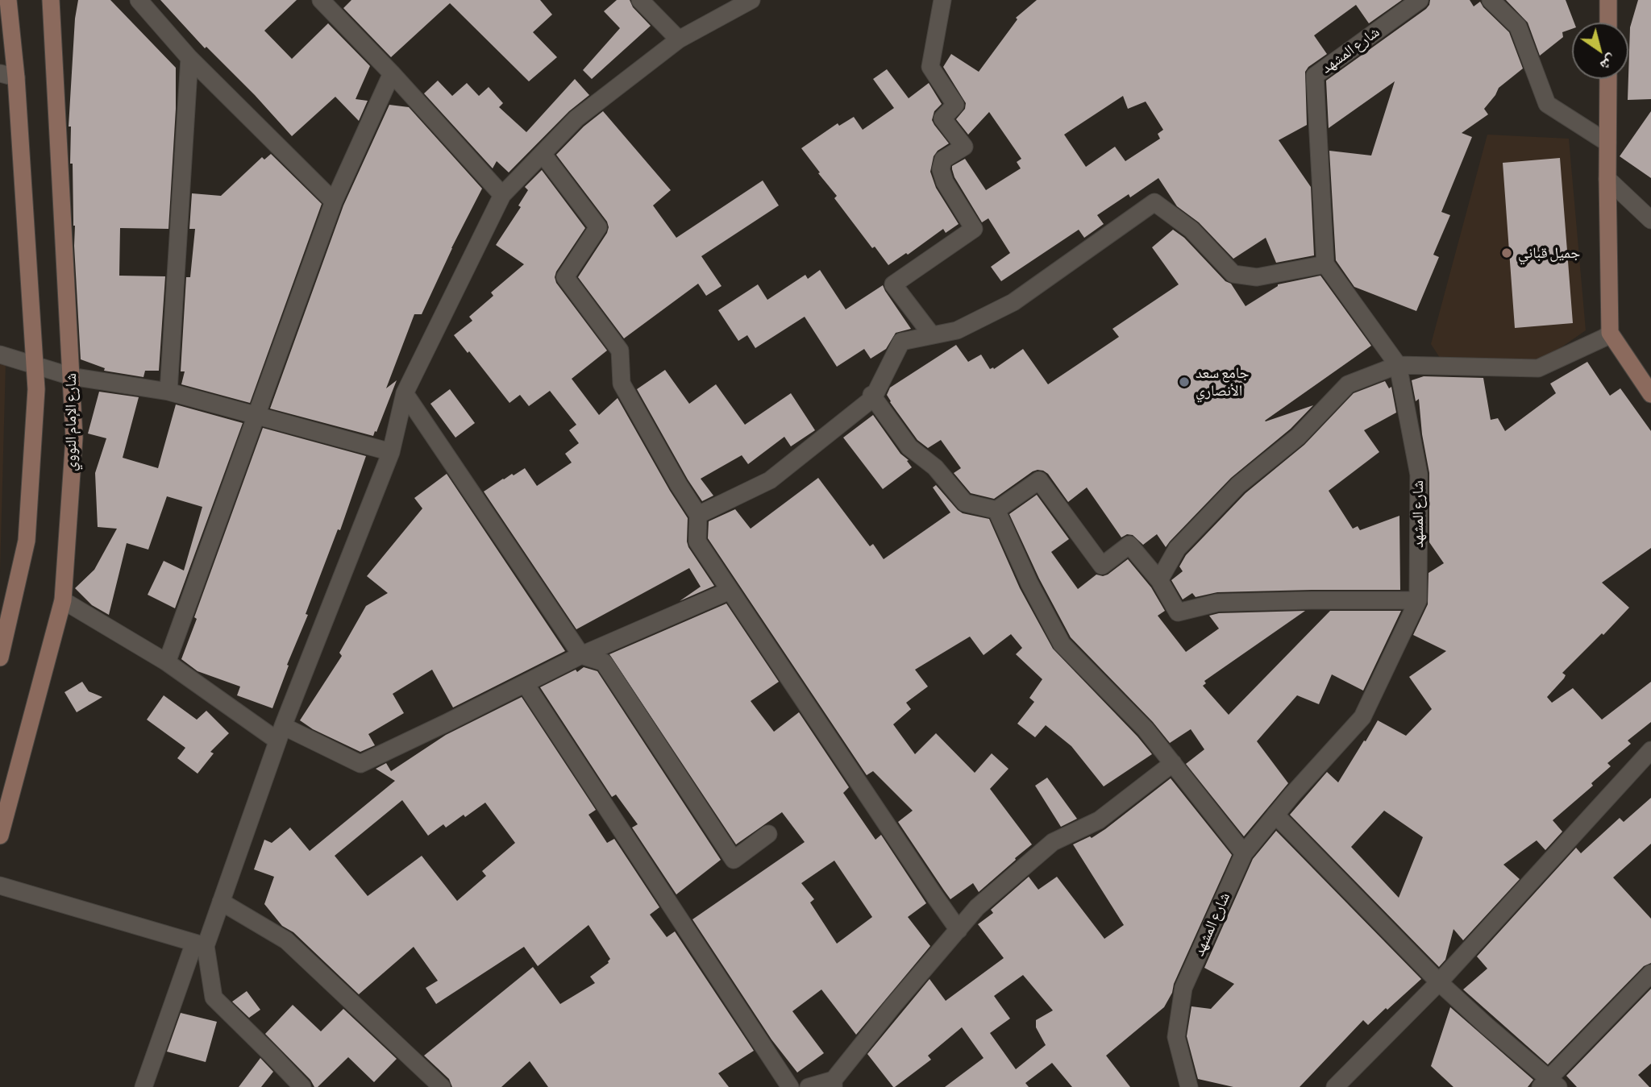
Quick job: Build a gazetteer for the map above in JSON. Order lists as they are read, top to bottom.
{
  "streets": {
    "street": ["شارع المشهد", "شارع الإمام النووي"]
  },
  "places": ["جميل قباني", "جامع سعد الأنصاري"],
  "north": "bottom right"
}
